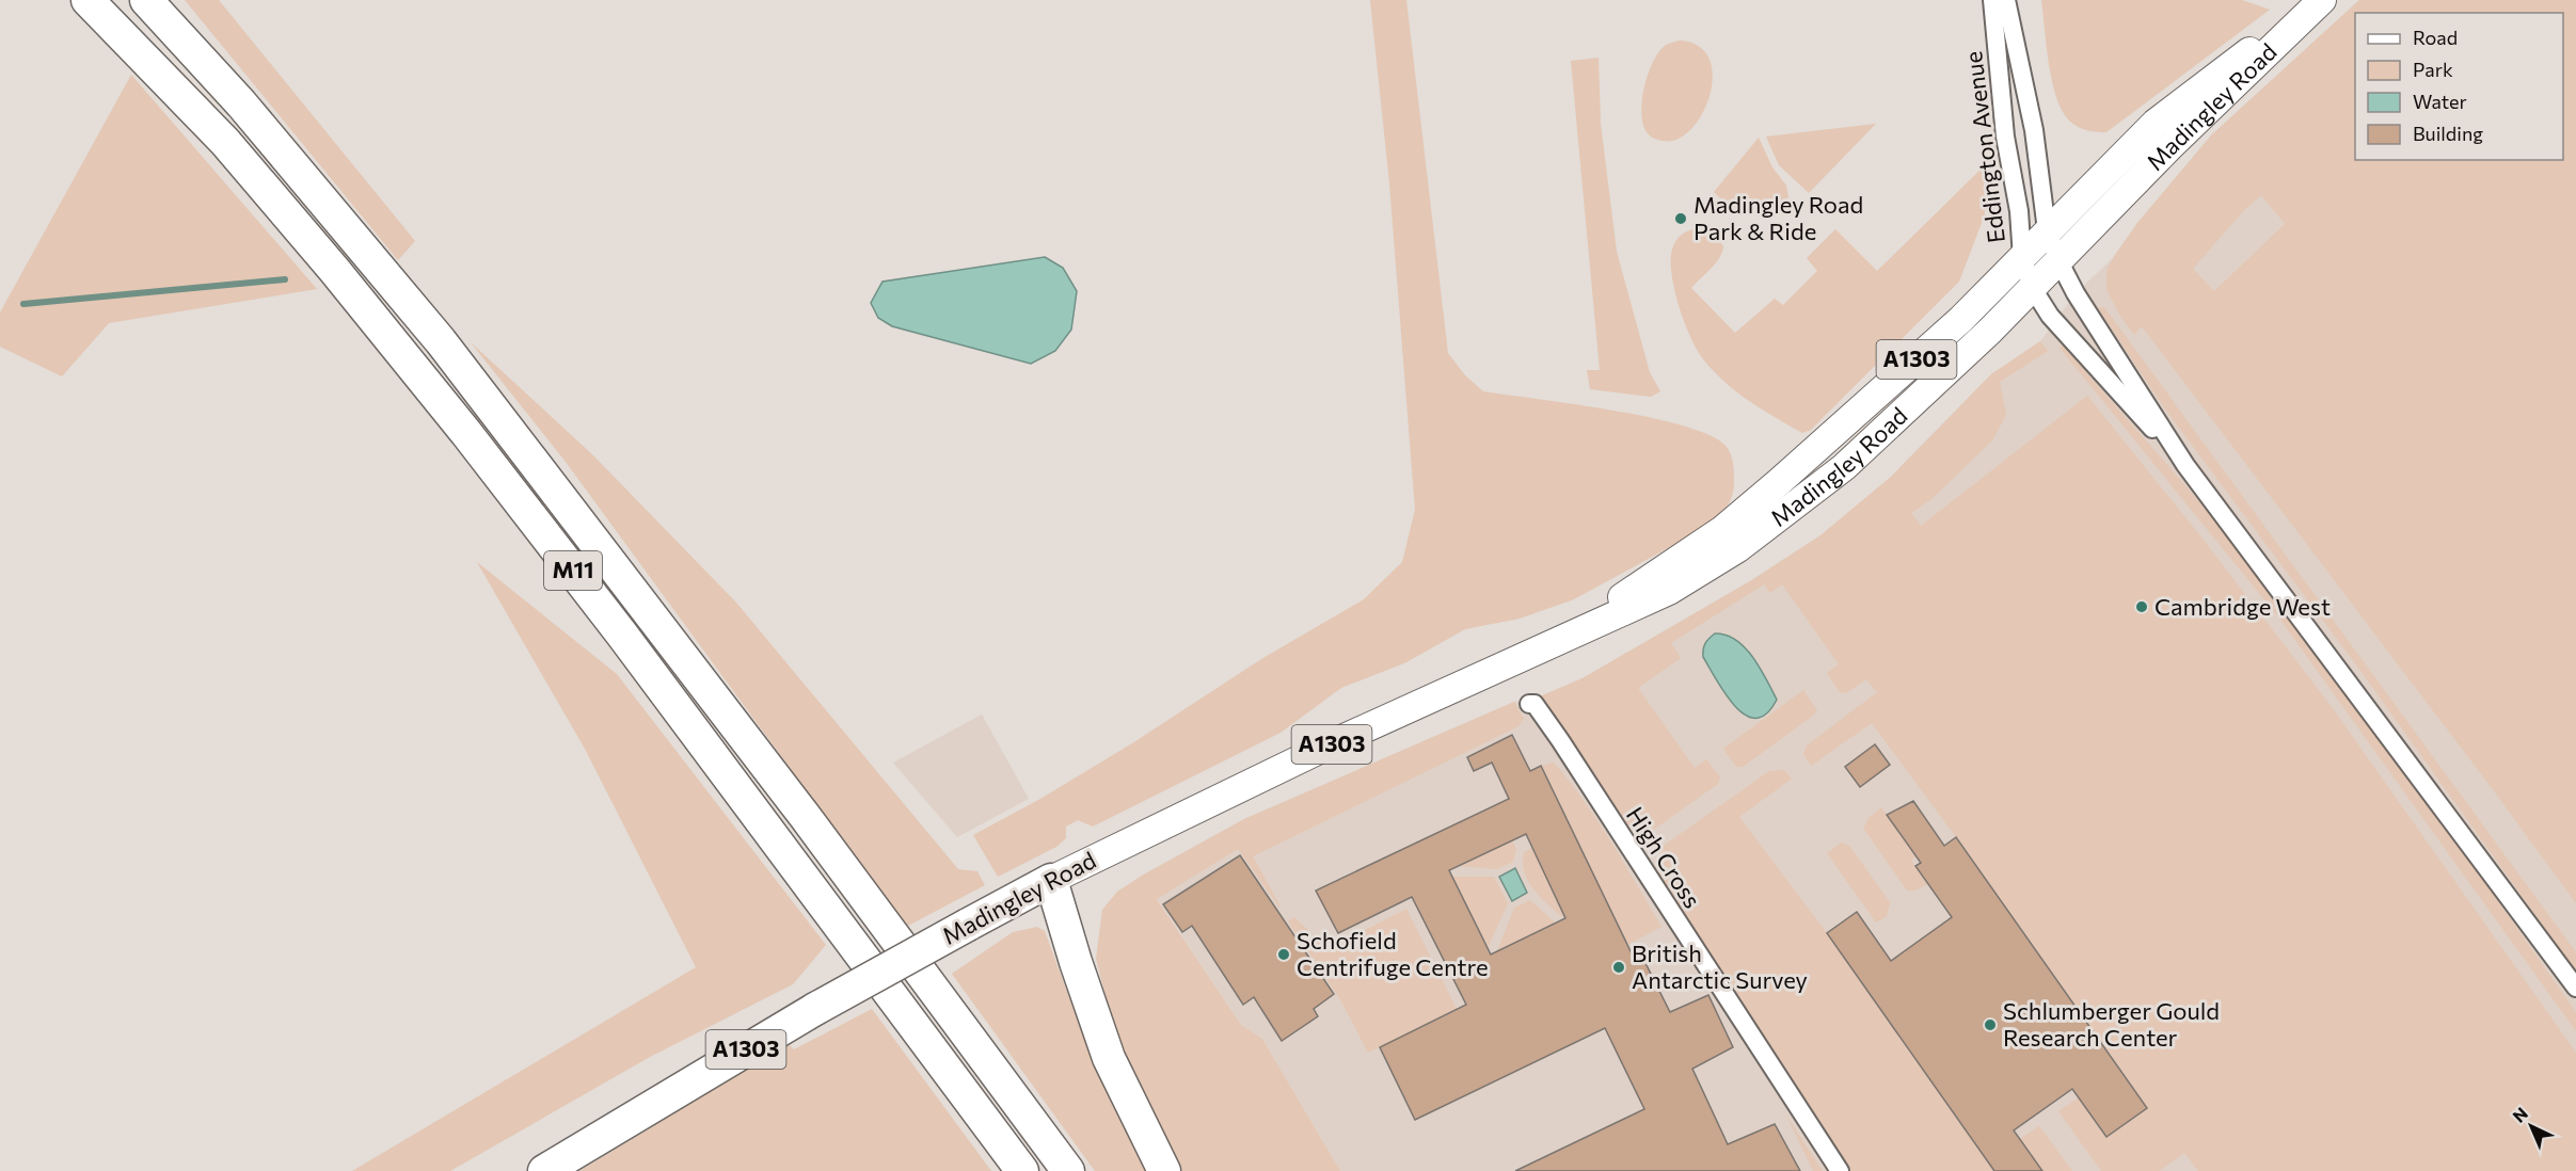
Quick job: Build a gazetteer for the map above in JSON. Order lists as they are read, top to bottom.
{
  "streets": {
    "highway": ["Madingley Road", "A1303", "M11"],
    "street": ["Eddington Avenue", "High Cross"]
  },
  "crossings": [
    ["Madingley Road", "Eddington Avenue"]
  ],
  "places": [
    "Madingley Road Park & Ride",
    "Cambridge West",
    "Schofield Centrifuge Centre",
    "British Antarctic Survey",
    "Schlumberger Gould Research Center"
  ],
  "legend": [
    "Road",
    "Park",
    "Water",
    "Building"
  ],
  "north": "top left"
}
